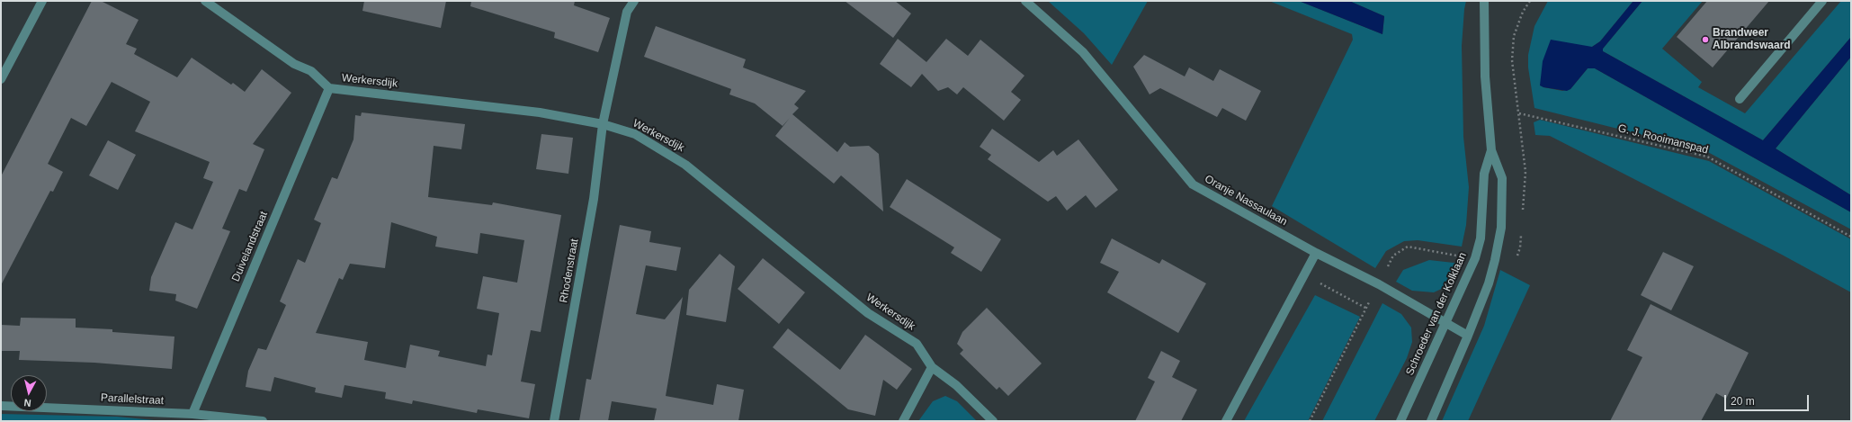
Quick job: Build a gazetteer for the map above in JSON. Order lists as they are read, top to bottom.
{
  "streets": {
    "street": [
      "Werkersdijk",
      "Oranje Nassaulaan",
      "Duivelandstraat",
      "Rhodenstraat",
      "Schroeder van der Kolklaan",
      "Parallelstraat"
    ],
    "path": ["G. J. Rooimanspad"]
  },
  "crossings": [
    ["Werkersdijk", "Duivelandstraat"],
    ["Werkersdijk", "Rhodenstraat"],
    ["Oranje Nassaulaan", "Schroeder van der Kolklaan"],
    ["Duivelandstraat", "Parallelstraat"]
  ],
  "places": ["Brandweer Albrandswaard"],
  "scale_bar": "20 m",
  "north": "bottom"
}
